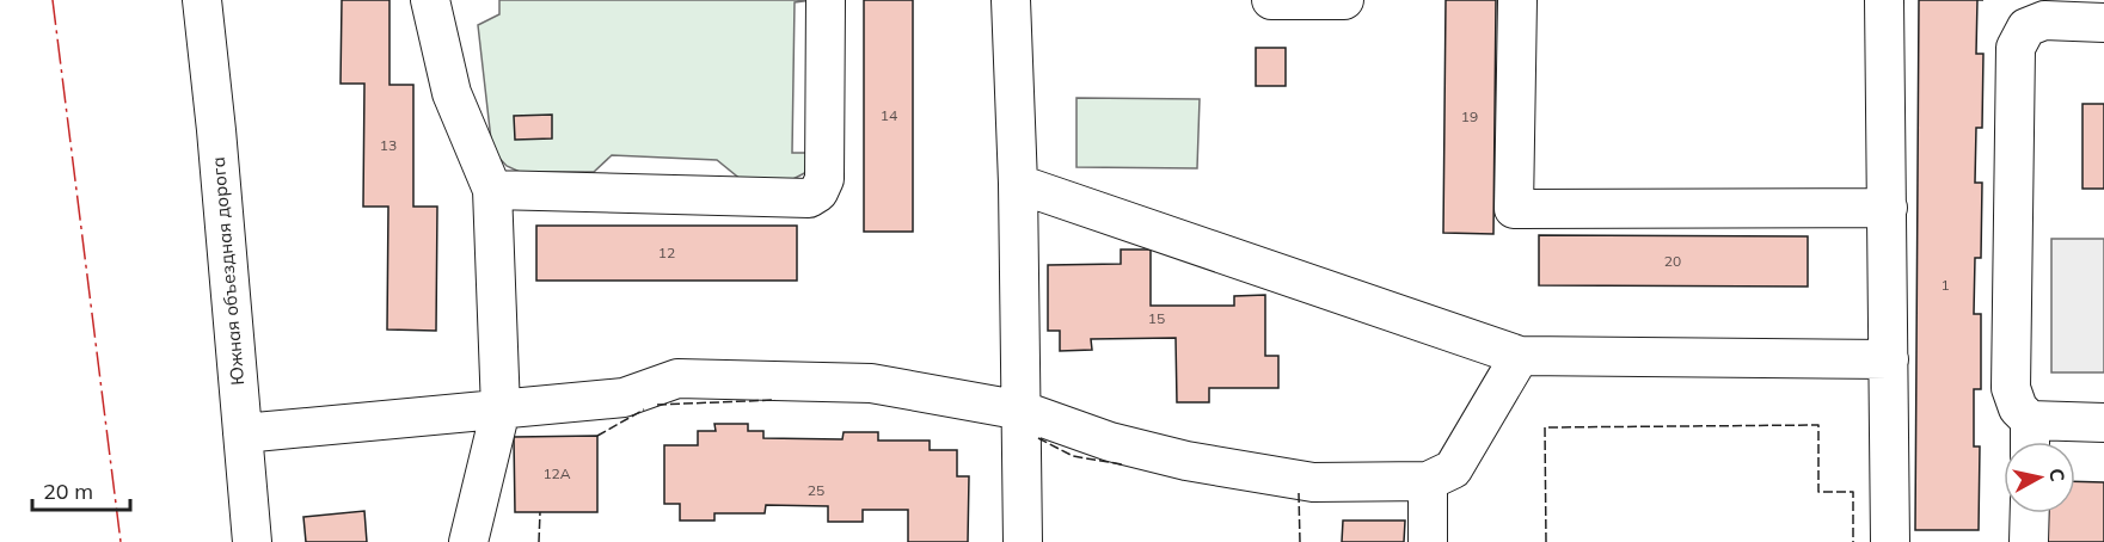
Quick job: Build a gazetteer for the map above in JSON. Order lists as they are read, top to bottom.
{
  "streets": {
    "street": ["Южная объездная дорога"]
  },
  "house_numbers": [
    "14",
    "19",
    "13",
    "12",
    "20",
    "1",
    "15",
    "12А",
    "25"
  ],
  "scale_bar": "20 m",
  "north": "right"
}
